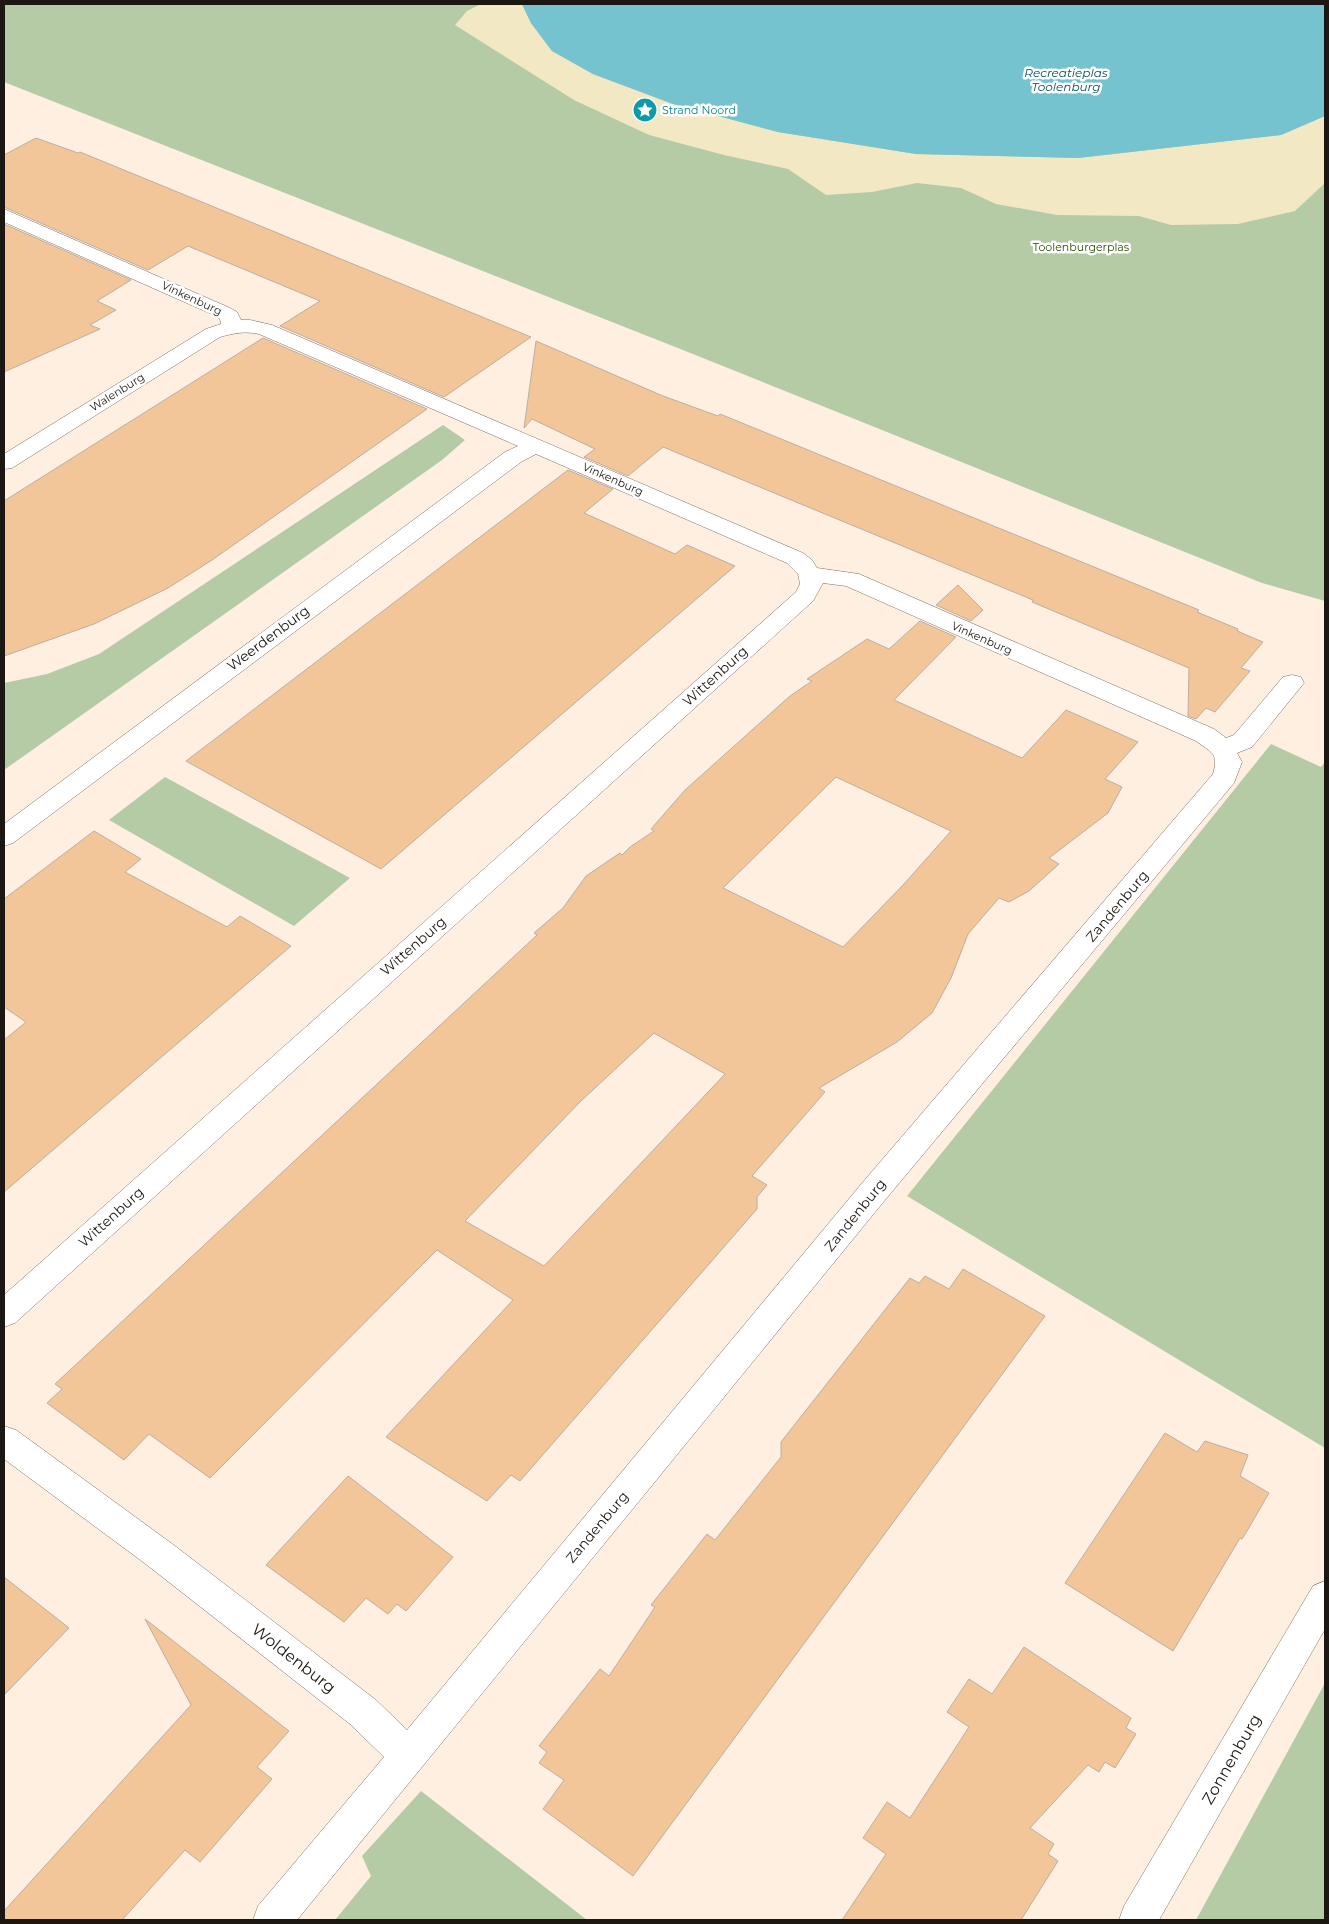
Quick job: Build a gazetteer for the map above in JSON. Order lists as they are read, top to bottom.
{
  "streets": {
    "street": [
      "Vinkenburg",
      "Walenburg",
      "Weerdenburg",
      "Wittenburg",
      "Zandenburg",
      "Woldenburg",
      "Zonnenburg"
    ]
  },
  "crossings": [
    ["Vinkenburg", "Walenburg"],
    ["Vinkenburg", "Weerdenburg"],
    ["Vinkenburg", "Wittenburg"],
    ["Vinkenburg", "Zandenburg"],
    ["Zandenburg", "Woldenburg"]
  ],
  "water": ["Recreatieplas Toolenburg"],
  "parks": ["Toolenburgerplas"],
  "places": {
    "place": ["Strand Noord"]
  }
}
